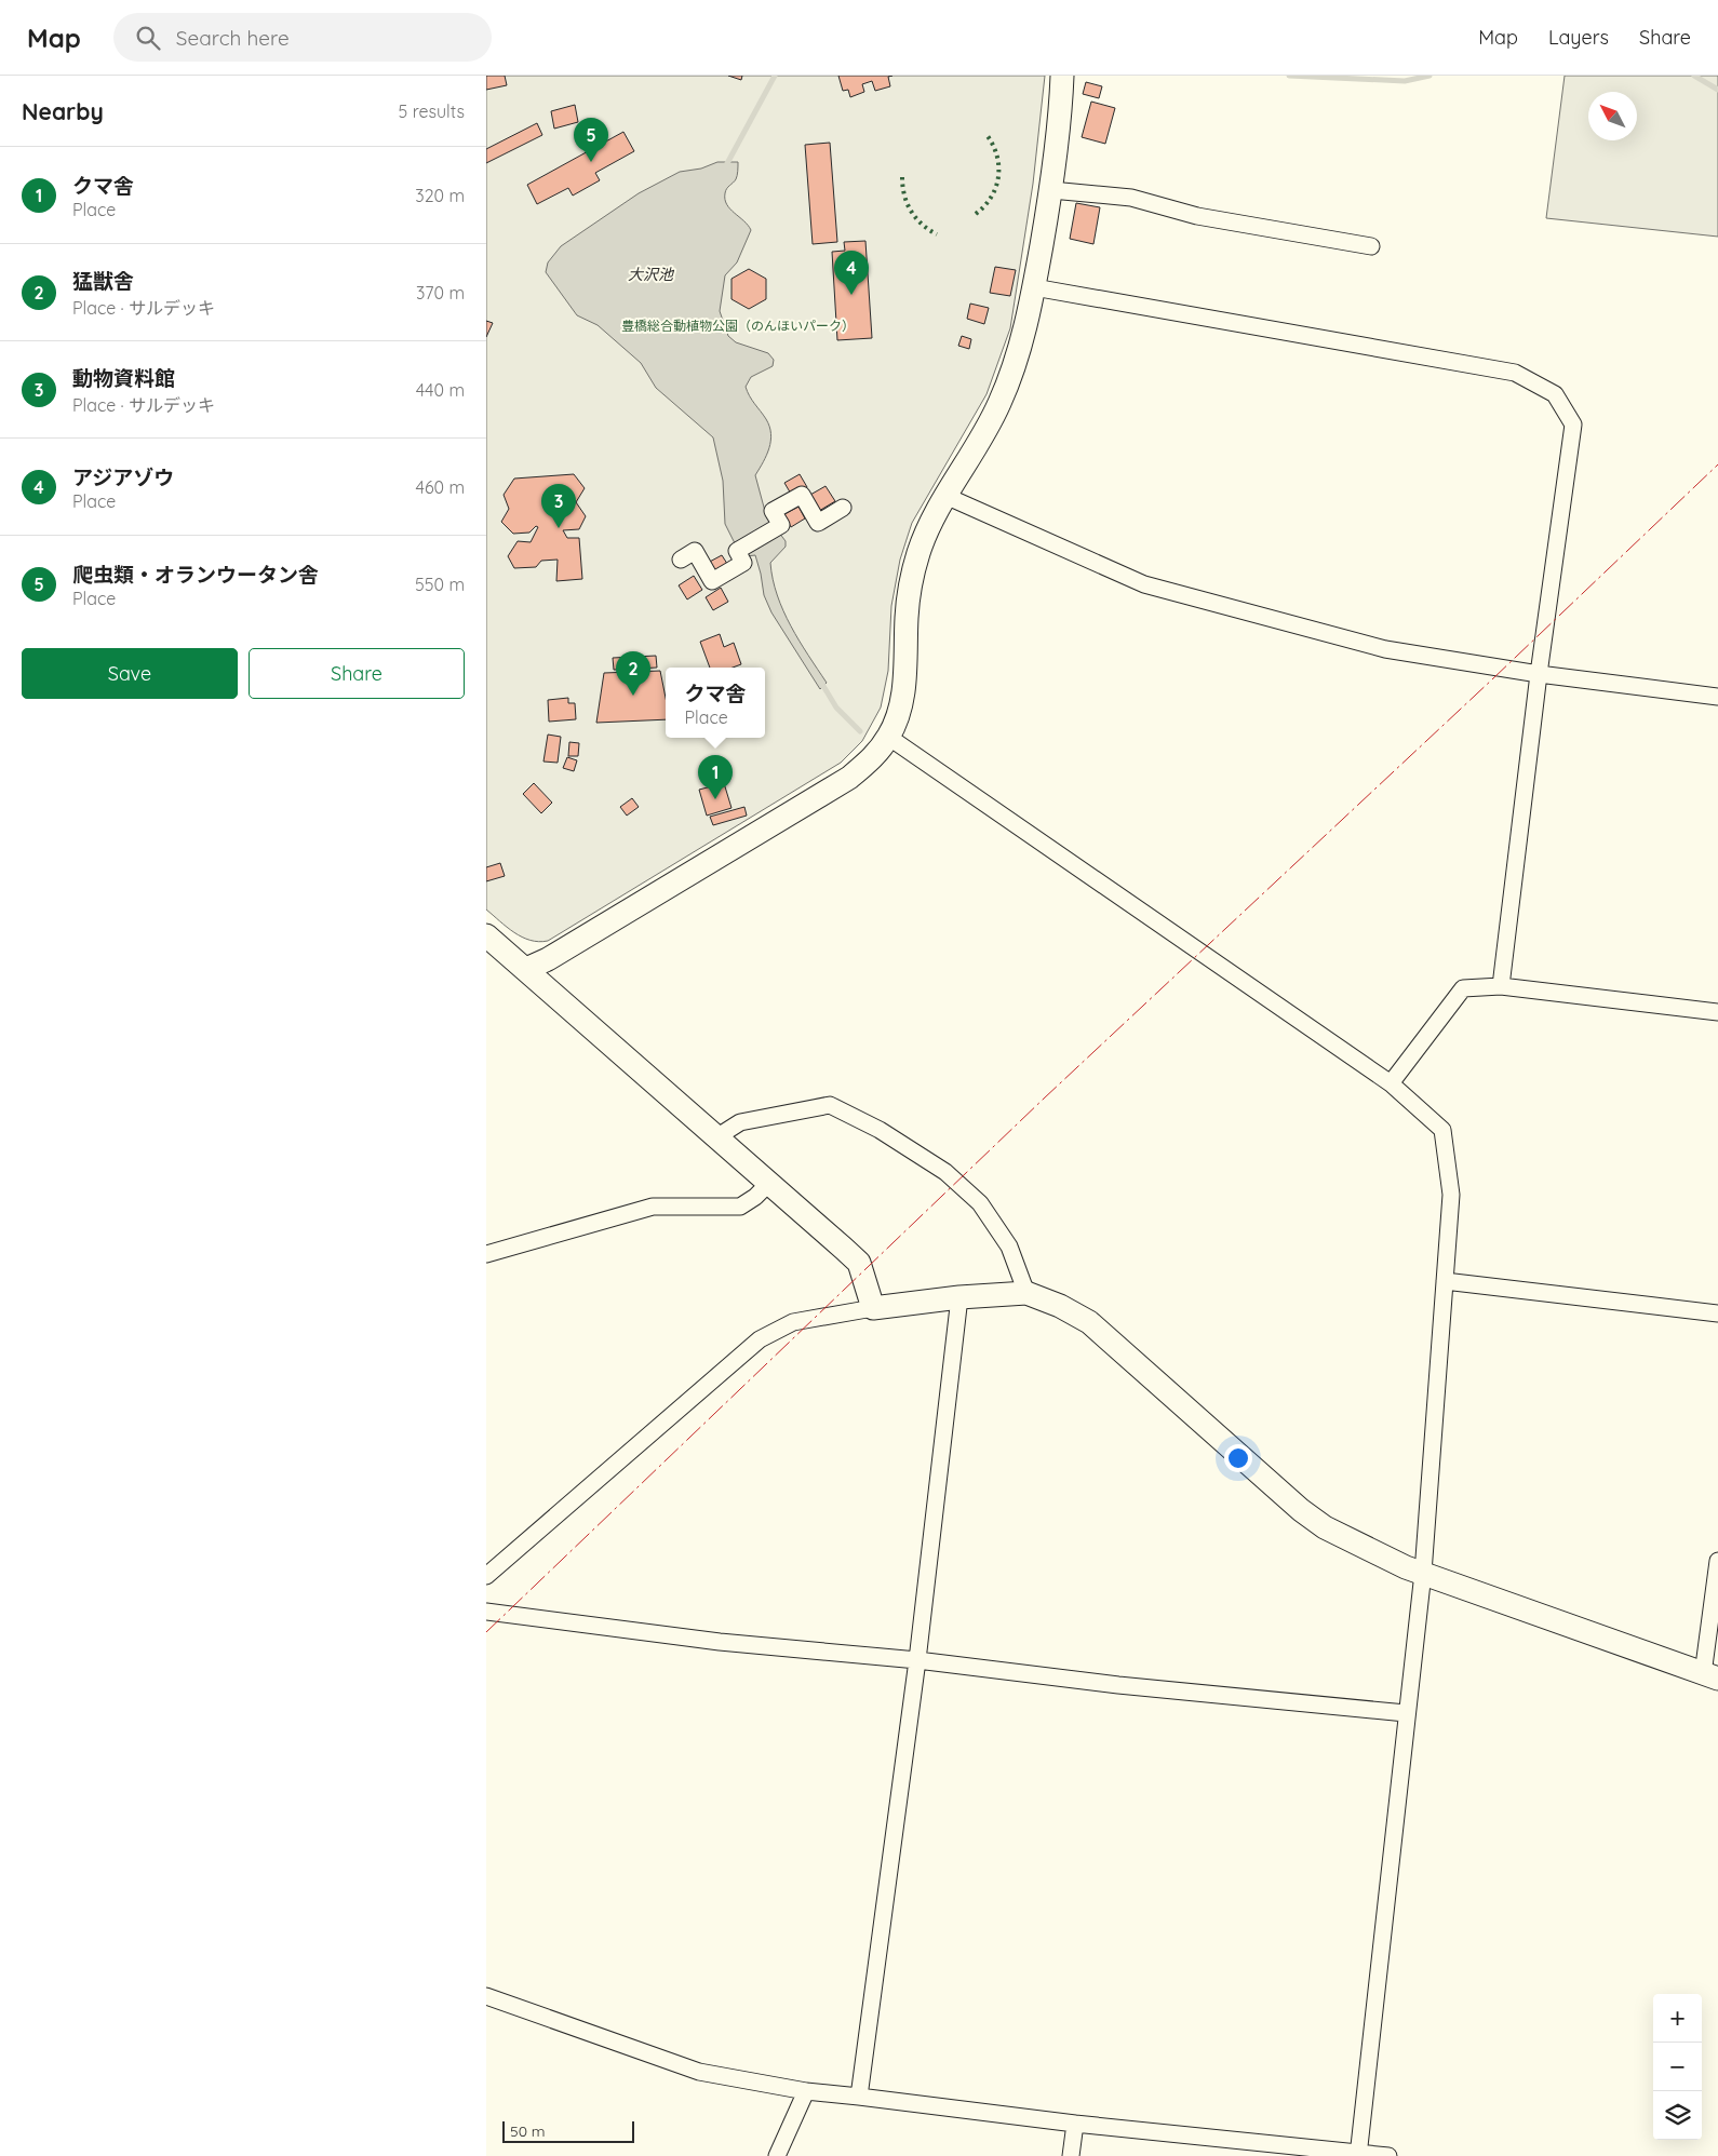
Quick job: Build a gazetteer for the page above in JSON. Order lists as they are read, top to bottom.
{
  "water": ["大沢池"],
  "parks": ["豊橋総合動植物公園（のんほいパーク）"],
  "scale_bar": "50 m",
  "north": "top left",
  "page": {
    "header": "Map",
    "search": "Search here",
    "nav": ["Map", "Layers", "Share"],
    "heading": ["Nearby", "5 results"],
    "pins": [
      "5",
      "4",
      "3",
      "2",
      "1"
    ],
    "list": [
      {
        "mark": "1",
        "name": "クマ舎",
        "note": "Place",
        "value": "320 m"
      },
      {
        "mark": "2",
        "name": "猛獣舎",
        "note": "Place · サルデッキ",
        "value": "370 m"
      },
      {
        "mark": "3",
        "name": "動物資料館",
        "note": "Place · サルデッキ",
        "value": "440 m"
      },
      {
        "mark": "4",
        "name": "アジアゾウ",
        "note": "Place",
        "value": "460 m"
      },
      {
        "mark": "5",
        "name": "爬虫類・オランウータン舎",
        "note": "Place",
        "value": "550 m"
      }
    ],
    "buttons": ["Save", "Share"],
    "popup": ["クマ舎", "Place"],
    "map_buttons": ["+", "−"],
    "scale": "50 m"
  }
}
